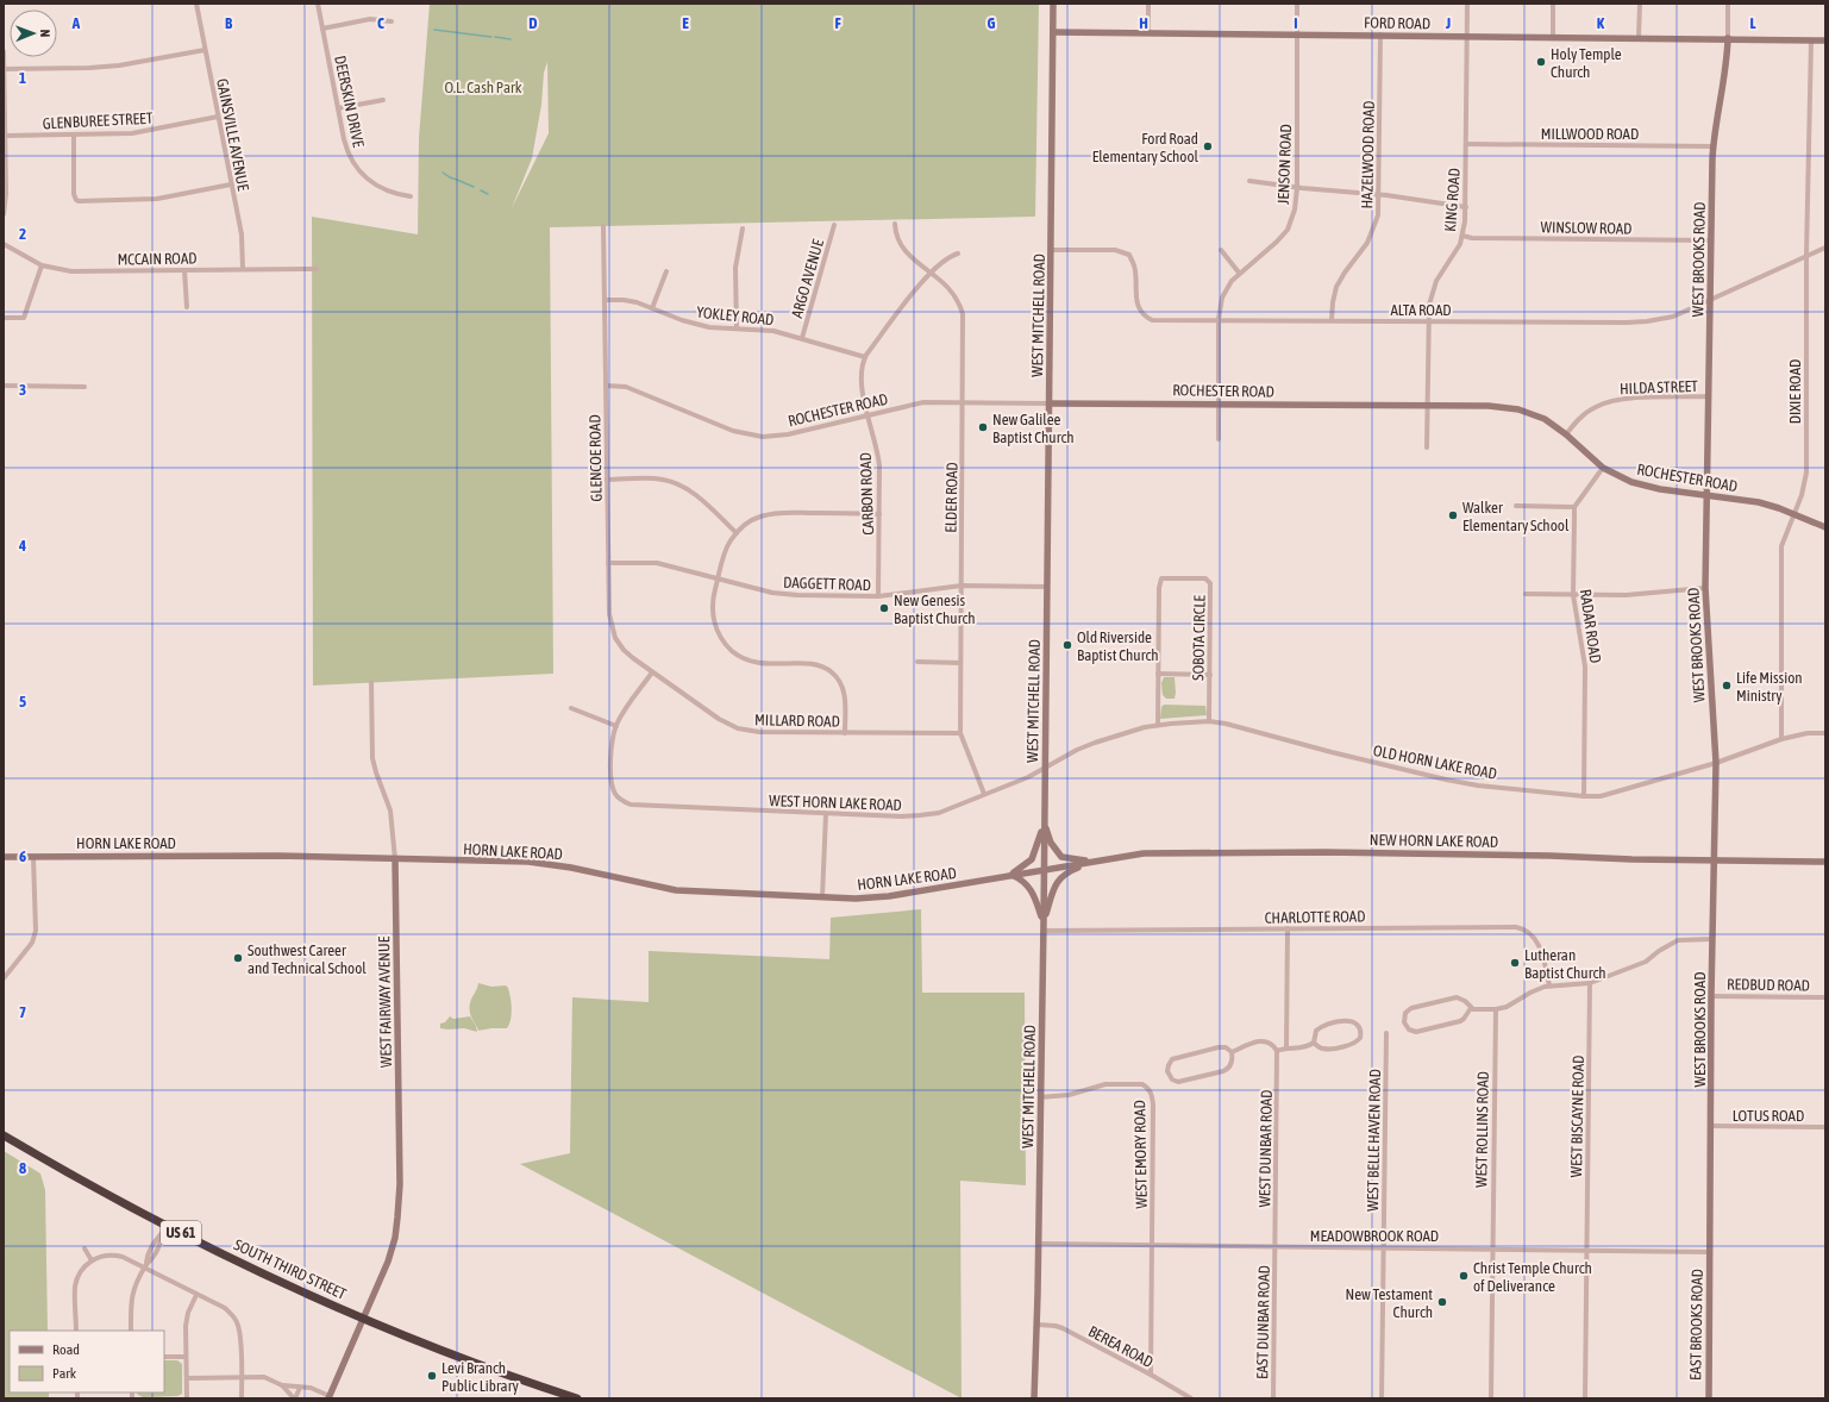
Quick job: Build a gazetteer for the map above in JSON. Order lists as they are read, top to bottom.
{
  "streets": {
    "highway": ["US 61", "SOUTH THIRD STREET"],
    "main road": [
      "FORD ROAD",
      "WEST BROOKS ROAD",
      "WEST MITCHELL ROAD",
      "ROCHESTER ROAD",
      "NEW HORN LAKE ROAD",
      "HORN LAKE ROAD",
      "WEST FAIRWAY AVENUE",
      "EAST BROOKS ROAD"
    ],
    "street": [
      "DEERSKIN DRIVE",
      "GLENBUREE STREET",
      "MILLWOOD ROAD",
      "GAINSVILLE AVENUE",
      "HAZELWOOD ROAD",
      "JENSON ROAD",
      "KING ROAD",
      "WINSLOW ROAD",
      "MCCAIN ROAD",
      "ARGO AVENUE",
      "ALTA ROAD",
      "YOKLEY ROAD",
      "HILDA STREET",
      "DIXIE ROAD",
      "GLENCOE ROAD",
      "CARBON ROAD",
      "ELDER ROAD",
      "DAGGETT ROAD",
      "RADAR ROAD",
      "SOBOTA CIRCLE",
      "MILLARD ROAD",
      "OLD HORN LAKE ROAD",
      "WEST HORN LAKE ROAD",
      "CHARLOTTE ROAD",
      "REDBUD ROAD",
      "LOTUS ROAD",
      "WEST BISCAYNE ROAD",
      "WEST ROLLINS ROAD",
      "WEST BELLE HAVEN ROAD",
      "WEST DUNBAR ROAD",
      "WEST EMORY ROAD",
      "MEADOWBROOK ROAD",
      "EAST DUNBAR ROAD",
      "BEREA ROAD"
    ]
  },
  "crossings": [
    ["FORD ROAD", "HAZELWOOD ROAD"],
    ["FORD ROAD", "JENSON ROAD"],
    ["FORD ROAD", "KING ROAD"],
    ["FORD ROAD", "WEST BROOKS ROAD"],
    ["FORD ROAD", "WEST MITCHELL ROAD"],
    ["FORD ROAD", "DIXIE ROAD"],
    ["GLENBUREE STREET", "GAINSVILLE AVENUE"],
    ["MILLWOOD ROAD", "KING ROAD"],
    ["MILLWOOD ROAD", "WEST BROOKS ROAD"],
    ["GAINSVILLE AVENUE", "MCCAIN ROAD"],
    ["HAZELWOOD ROAD", "ALTA ROAD"],
    ["JENSON ROAD", "ALTA ROAD"],
    ["JENSON ROAD", "ROCHESTER ROAD"],
    ["KING ROAD", "WINSLOW ROAD"],
    ["KING ROAD", "ALTA ROAD"],
    ["KING ROAD", "ROCHESTER ROAD"],
    ["WINSLOW ROAD", "WEST BROOKS ROAD"],
    ["WEST BROOKS ROAD", "ALTA ROAD"],
    ["WEST BROOKS ROAD", "HILDA STREET"],
    ["WEST BROOKS ROAD", "ROCHESTER ROAD"],
    ["WEST BROOKS ROAD", "OLD HORN LAKE ROAD"],
    ["WEST BROOKS ROAD", "NEW HORN LAKE ROAD"],
    ["WEST BROOKS ROAD", "REDBUD ROAD"],
    ["WEST BROOKS ROAD", "LOTUS ROAD"],
    ["WEST BROOKS ROAD", "MEADOWBROOK ROAD"],
    ["WEST BROOKS ROAD", "EAST BROOKS ROAD"],
    ["ARGO AVENUE", "YOKLEY ROAD"],
    ["ALTA ROAD", "WEST MITCHELL ROAD"],
    ["ALTA ROAD", "DIXIE ROAD"],
    ["YOKLEY ROAD", "GLENCOE ROAD"],
    ["YOKLEY ROAD", "CARBON ROAD"],
    ["WEST MITCHELL ROAD", "ROCHESTER ROAD"],
    ["WEST MITCHELL ROAD", "DAGGETT ROAD"],
    ["WEST MITCHELL ROAD", "OLD HORN LAKE ROAD"],
    ["WEST MITCHELL ROAD", "WEST HORN LAKE ROAD"],
    ["WEST MITCHELL ROAD", "NEW HORN LAKE ROAD"],
    ["WEST MITCHELL ROAD", "HORN LAKE ROAD"],
    ["WEST MITCHELL ROAD", "CHARLOTTE ROAD"],
    ["WEST MITCHELL ROAD", "WEST EMORY ROAD"],
    ["WEST MITCHELL ROAD", "MEADOWBROOK ROAD"],
    ["WEST MITCHELL ROAD", "BEREA ROAD"],
    ["HILDA STREET", "ROCHESTER ROAD"],
    ["ROCHESTER ROAD", "DIXIE ROAD"],
    ["ROCHESTER ROAD", "GLENCOE ROAD"],
    ["ROCHESTER ROAD", "CARBON ROAD"],
    ["ROCHESTER ROAD", "ELDER ROAD"],
    ["DIXIE ROAD", "OLD HORN LAKE ROAD"],
    ["GLENCOE ROAD", "DAGGETT ROAD"],
    ["GLENCOE ROAD", "MILLARD ROAD"],
    ["CARBON ROAD", "ELDER ROAD"],
    ["CARBON ROAD", "DAGGETT ROAD"],
    ["ELDER ROAD", "DAGGETT ROAD"],
    ["ELDER ROAD", "MILLARD ROAD"],
    ["ELDER ROAD", "WEST HORN LAKE ROAD"],
    ["RADAR ROAD", "OLD HORN LAKE ROAD"],
    ["SOBOTA CIRCLE", "OLD HORN LAKE ROAD"],
    ["OLD HORN LAKE ROAD", "WEST HORN LAKE ROAD"],
    ["NEW HORN LAKE ROAD", "HORN LAKE ROAD"],
    ["HORN LAKE ROAD", "WEST FAIRWAY AVENUE"],
    ["WEST FAIRWAY AVENUE", "SOUTH THIRD STREET"],
    ["WEST BISCAYNE ROAD", "MEADOWBROOK ROAD"],
    ["WEST ROLLINS ROAD", "MEADOWBROOK ROAD"],
    ["WEST BELLE HAVEN ROAD", "MEADOWBROOK ROAD"],
    ["WEST DUNBAR ROAD", "MEADOWBROOK ROAD"],
    ["WEST DUNBAR ROAD", "EAST DUNBAR ROAD"],
    ["WEST EMORY ROAD", "MEADOWBROOK ROAD"],
    ["WEST EMORY ROAD", "BEREA ROAD"],
    ["MEADOWBROOK ROAD", "EAST DUNBAR ROAD"],
    ["MEADOWBROOK ROAD", "EAST BROOKS ROAD"]
  ],
  "parks": ["O.L. Cash Park"],
  "places": [
    "Holy Temple Church",
    "Ford Road Elementary School",
    "New Galilee Baptist Church",
    "Walker Elementary School",
    "New Genesis Baptist Church",
    "Old Riverside Baptist Church",
    "Life Mission Ministry",
    "Southwest Career and Technical School",
    "Lutheran Baptist Church",
    "Christ Temple Church of Deliverance",
    "New Testament Church",
    "Levi Branch Public Library"
  ],
  "legend": ["Road", "Park"],
  "north": "right",
  "grid": {
    "columns": [
      "A",
      "B",
      "C",
      "D",
      "E",
      "F",
      "G",
      "H",
      "I",
      "J",
      "K",
      "L"
    ],
    "rows": [
      "1",
      "2",
      "3",
      "4",
      "5",
      "6",
      "7",
      "8"
    ]
  }
}
